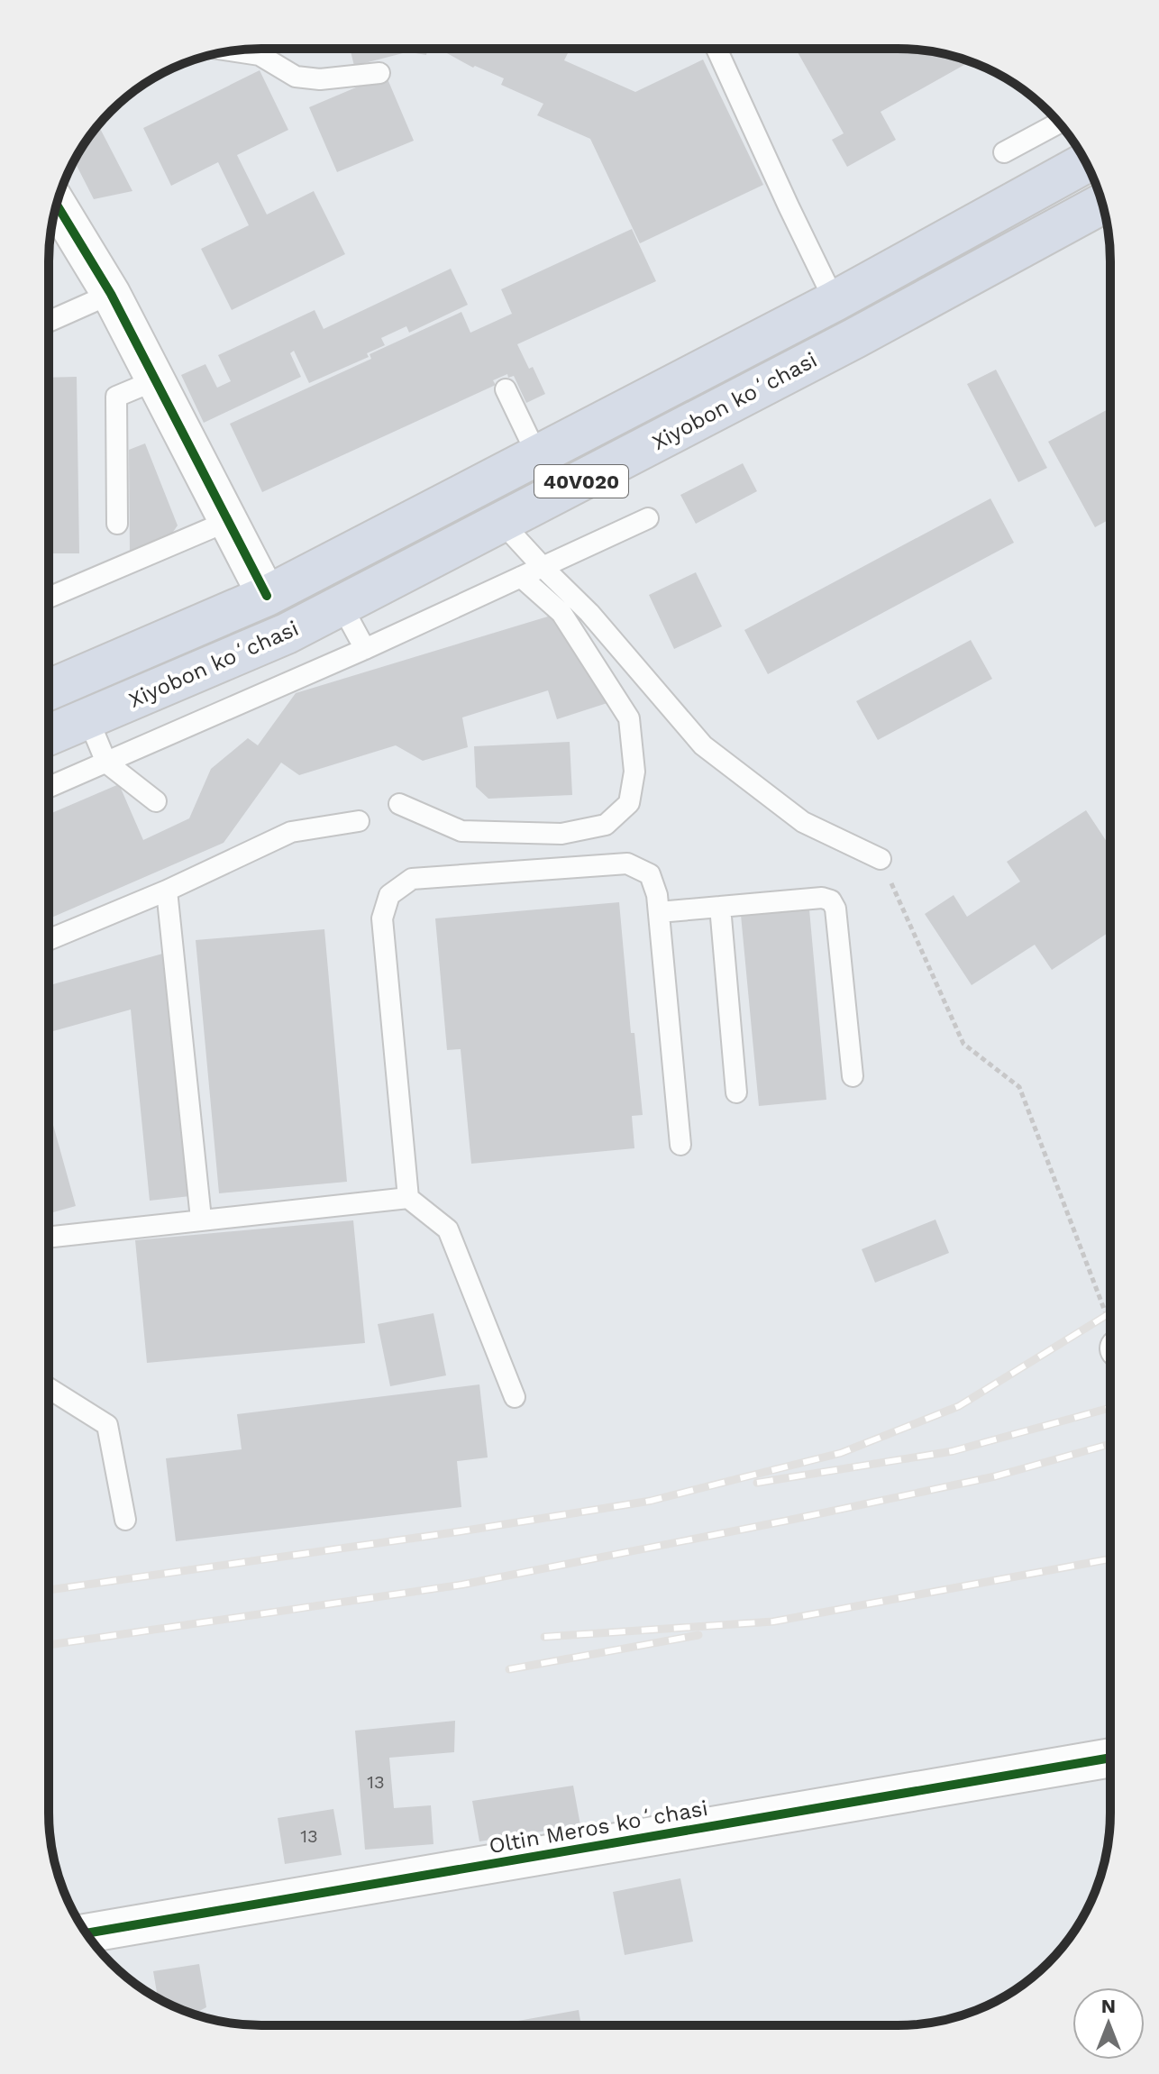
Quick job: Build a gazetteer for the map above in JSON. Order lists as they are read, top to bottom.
{
  "streets": {
    "main road": ["Xiyobon koʻchasi", "40V020"],
    "street": ["Oltin Meros koʻchasi"]
  },
  "house_numbers": ["13", "13"],
  "north": "top"
}
